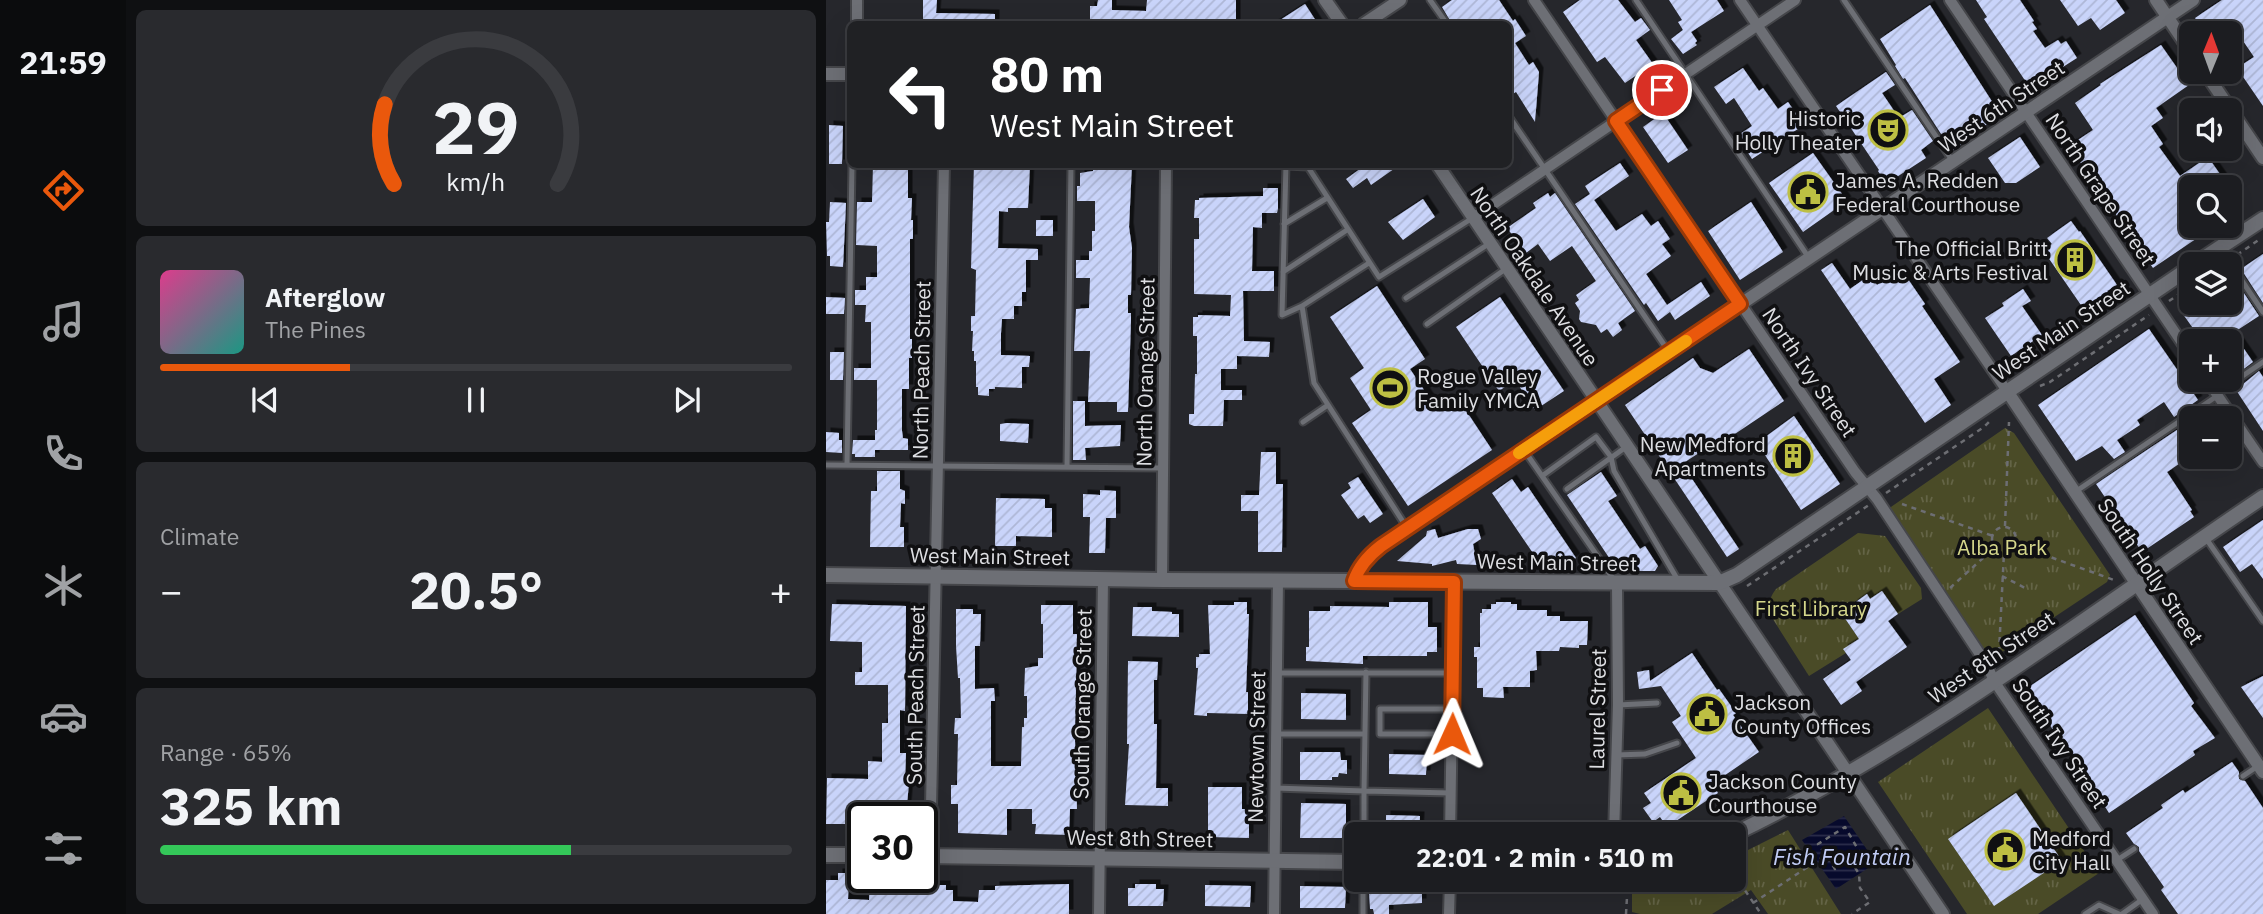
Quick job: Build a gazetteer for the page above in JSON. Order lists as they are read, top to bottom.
{
  "streets": {
    "main road": ["West Main Street", "West 8th Street"],
    "street": [
      "West 6th Street",
      "North Grape Street",
      "North Oakdale Avenue",
      "North Peach Street",
      "North Orange Street",
      "North Ivy Street",
      "South Holly Street",
      "South Peach Street",
      "South Orange Street",
      "Laurel Street",
      "South Ivy Street",
      "Newtown Street"
    ]
  },
  "crossings": [
    ["West 6th Street", "North Grape Street"],
    ["West 6th Street", "North Oakdale Avenue"],
    ["West 6th Street", "West Main Street"],
    ["West 6th Street", "North Ivy Street"],
    ["North Grape Street", "West Main Street"],
    ["North Oakdale Avenue", "West Main Street"],
    ["North Oakdale Avenue", "West 8th Street"],
    ["West Main Street", "North Peach Street"],
    ["West Main Street", "North Orange Street"],
    ["West Main Street", "North Ivy Street"],
    ["West Main Street", "South Holly Street"],
    ["West Main Street", "South Peach Street"],
    ["West Main Street", "South Orange Street"],
    ["West Main Street", "Laurel Street"],
    ["West Main Street", "South Ivy Street"],
    ["West Main Street", "Newtown Street"],
    ["North Peach Street", "South Peach Street"],
    ["North Ivy Street", "South Ivy Street"],
    ["South Holly Street", "West 8th Street"],
    ["West 8th Street", "South Orange Street"],
    ["West 8th Street", "South Ivy Street"],
    ["West 8th Street", "Newtown Street"]
  ],
  "water": ["Fish Fountain"],
  "parks": ["Alba Park", "First Library"],
  "places": {
    "theatre": ["Historic Holly Theater"],
    "public building": [
      "James A. Redden Federal Courthouse",
      "Jackson County Offices",
      "Jackson County Courthouse",
      "Medford City Hall"
    ],
    "building": ["The Official Britt Music & Arts Festival", "New Medford Apartments"],
    "sports": ["Rogue Valley Family YMCA"]
  },
  "north": "top",
  "page": {
    "tabs": "21:59",
    "map_buttons": ["+", "−"],
    "turn": ["80 m", "West Main Street"],
    "song": ["Afterglow", "The Pines"],
    "tile": [
      "Climate",
      ["Range · 65%", "325 km"]
    ],
    "heat": ["−", "20.5°", "+"],
    "limit": "30",
    "trip": "22:01 · 2 min · 510 m",
    "gauge": ["29", "km/h"]
  }
}
